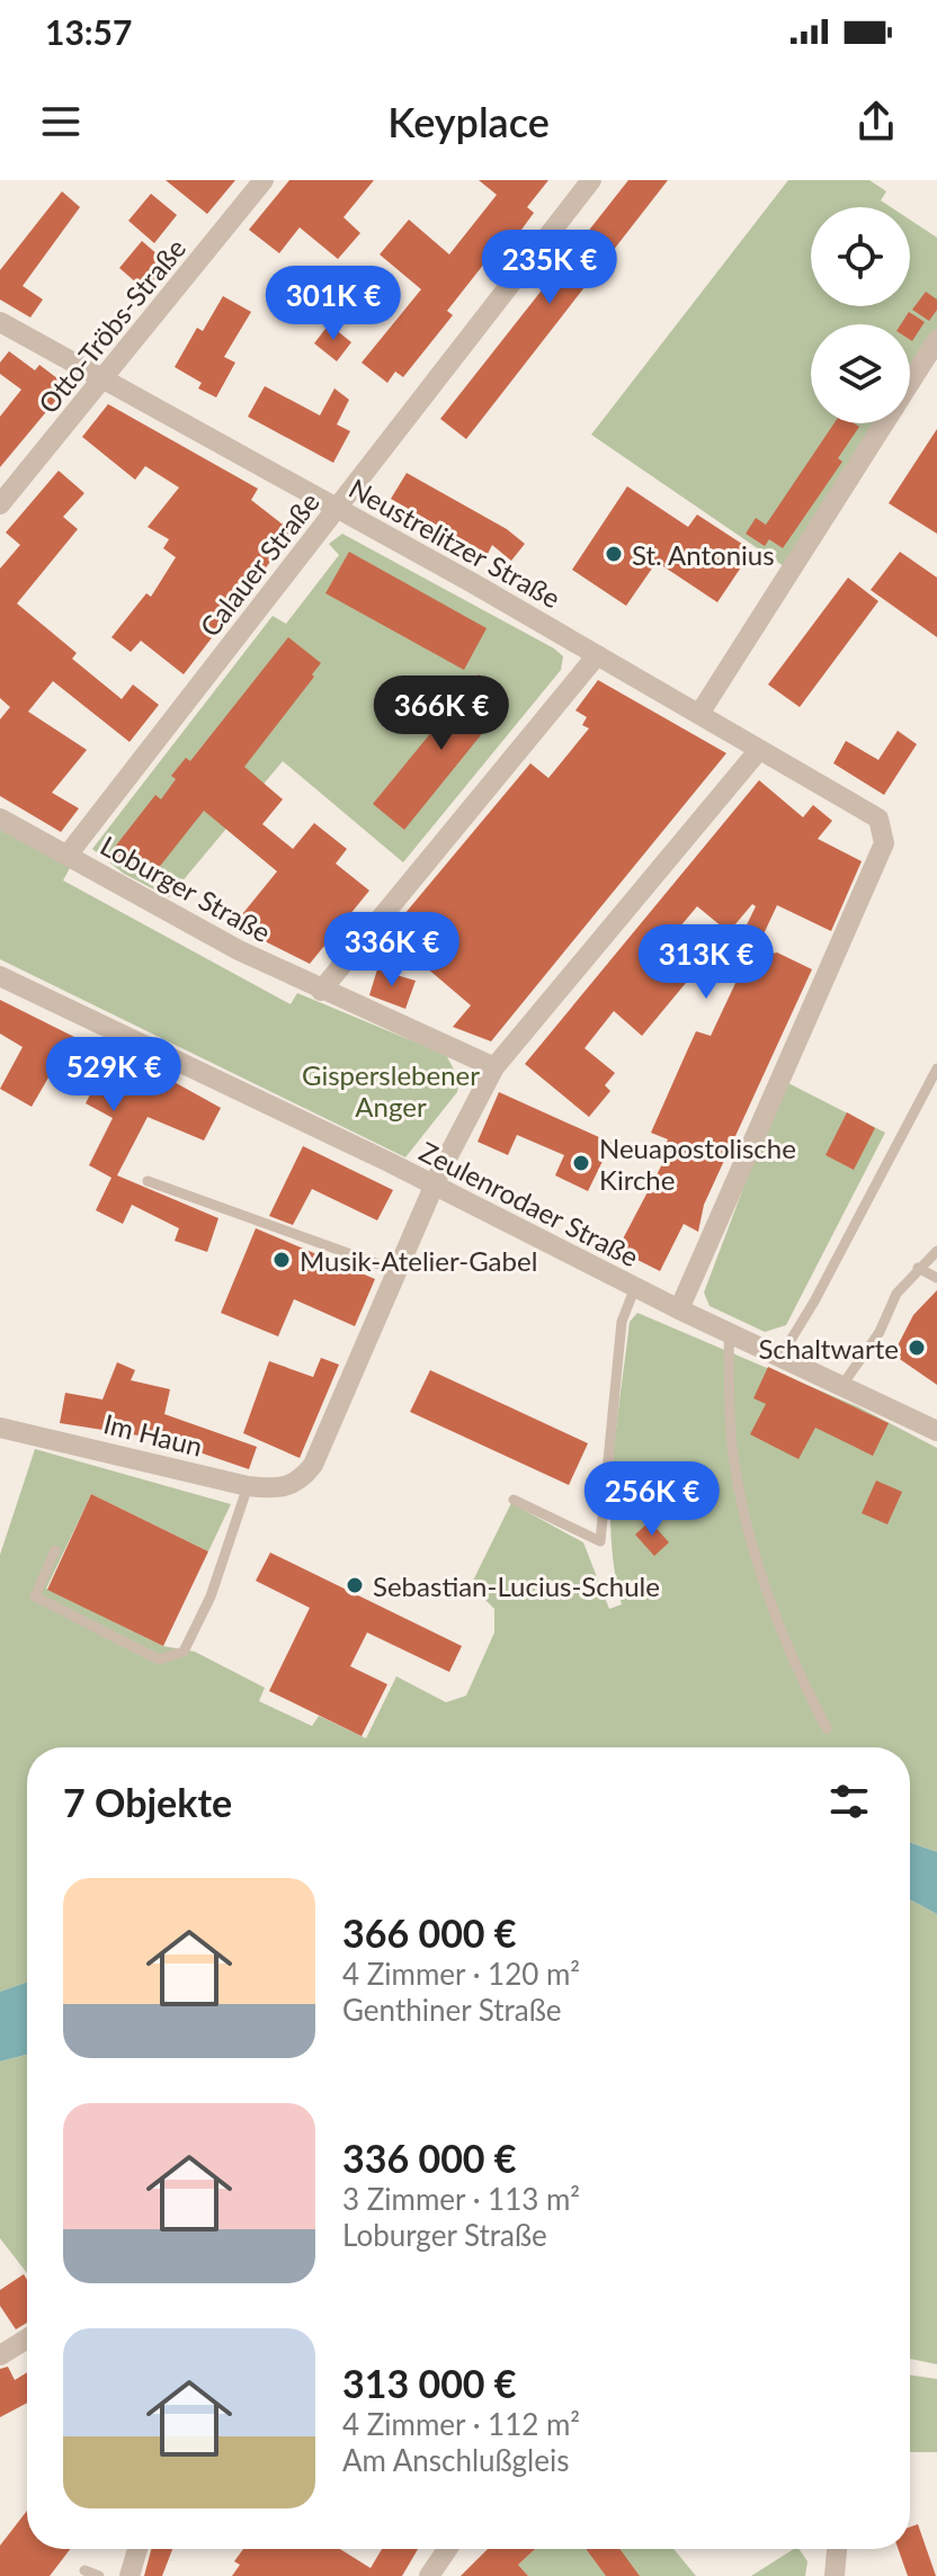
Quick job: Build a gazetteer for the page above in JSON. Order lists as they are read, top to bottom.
{
  "streets": {
    "street": [
      "Otto-Tröbs-Straße",
      "Neustrelitzer Straße",
      "Calauer Straße",
      "Loburger Straße",
      "Zeulenrodaer Straße",
      "Im Haun"
    ]
  },
  "crossings": [
    ["Otto-Tröbs-Straße", "Neustrelitzer Straße"],
    ["Neustrelitzer Straße", "Calauer Straße"],
    ["Neustrelitzer Straße", "Zeulenrodaer Straße"],
    ["Calauer Straße", "Loburger Straße"]
  ],
  "parks": ["Gisperslebener Anger"],
  "places": [
    "St. Antonius",
    "Neuapostolische Kirche",
    "Musik-Atelier-Gabel",
    "Schaltwarte",
    "Sebastian-Lucius-Schule"
  ],
  "page": {
    "status": "13:57",
    "header": "Keyplace",
    "price": [
      "235K €",
      "301K €",
      "366K €",
      "336K €",
      "313K €",
      "529K €",
      "256K €"
    ],
    "heading": "7 Objekte",
    "list": [
      {
        "name": "366 000 €",
        "note": "4 Zimmer · 120 m² · Genthiner Straße"
      },
      {
        "name": "336 000 €",
        "note": "3 Zimmer · 113 m² · Loburger Straße"
      },
      {
        "name": "313 000 €",
        "note": "4 Zimmer · 112 m² · Am Anschlußgleis"
      }
    ]
  }
}
